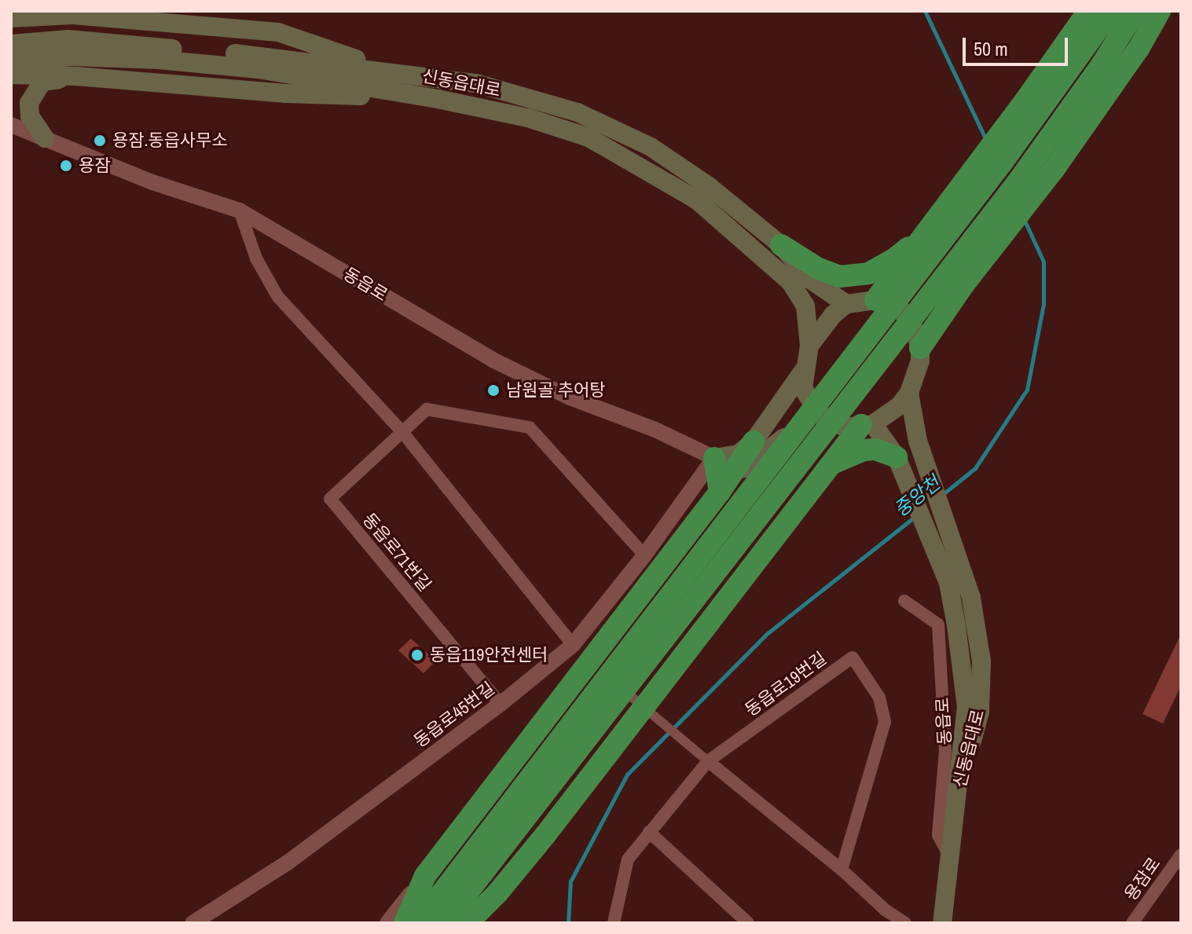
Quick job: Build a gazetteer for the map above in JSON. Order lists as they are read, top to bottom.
{
  "streets": {
    "main road": ["신동읍대로", "동읍로"],
    "street": [
      "동읍로71번길",
      "동읍로19번길",
      "동읍로45번길",
      "용잠로"
    ]
  },
  "crossings": [
    ["신동읍대로", "동읍로"],
    ["동읍로", "동읍로45번길"],
    ["동읍로71번길", "동읍로45번길"]
  ],
  "water": ["중앙천"],
  "places": [
    "용잠.동읍사무소",
    "용잠",
    "남원골 추어탕",
    "동읍119안전센터"
  ],
  "scale_bar": "50 m"
}
